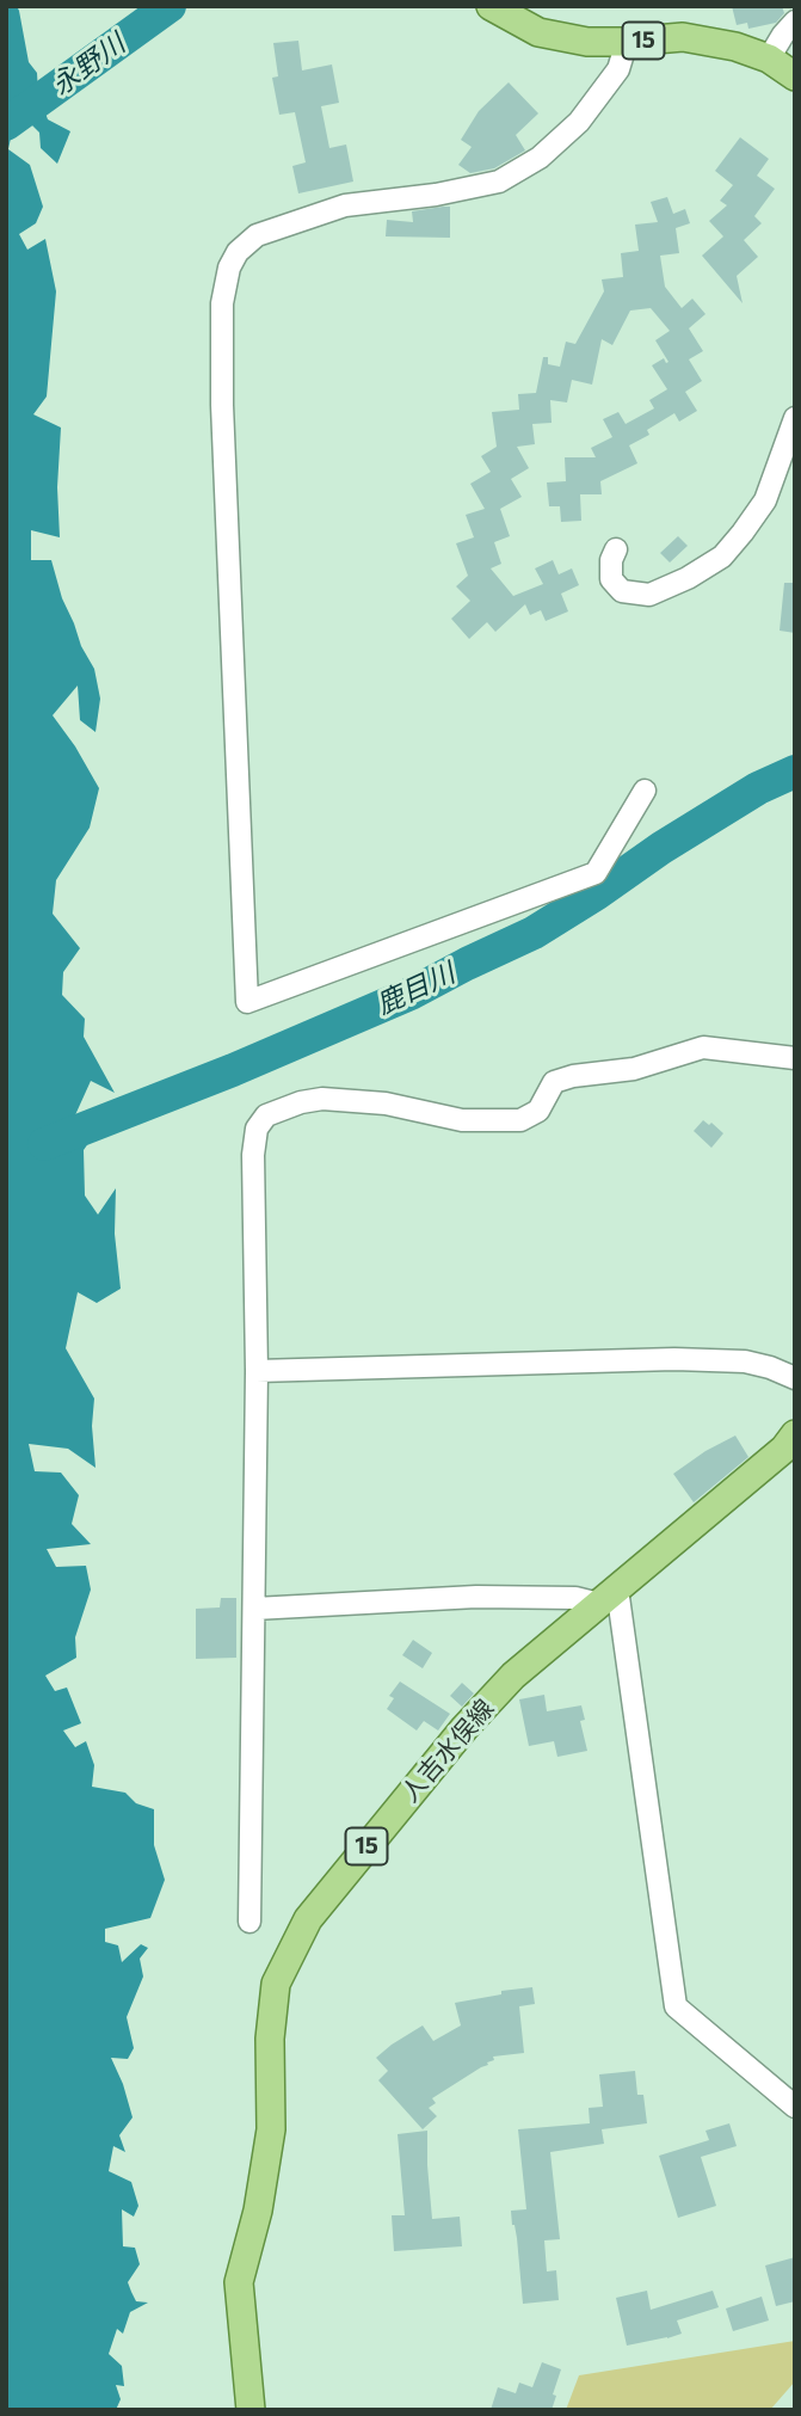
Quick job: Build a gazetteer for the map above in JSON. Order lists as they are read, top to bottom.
{
  "streets": {
    "main road": ["15", "人吉水俣線"]
  },
  "water": ["永野川", "鹿目川"]
}
